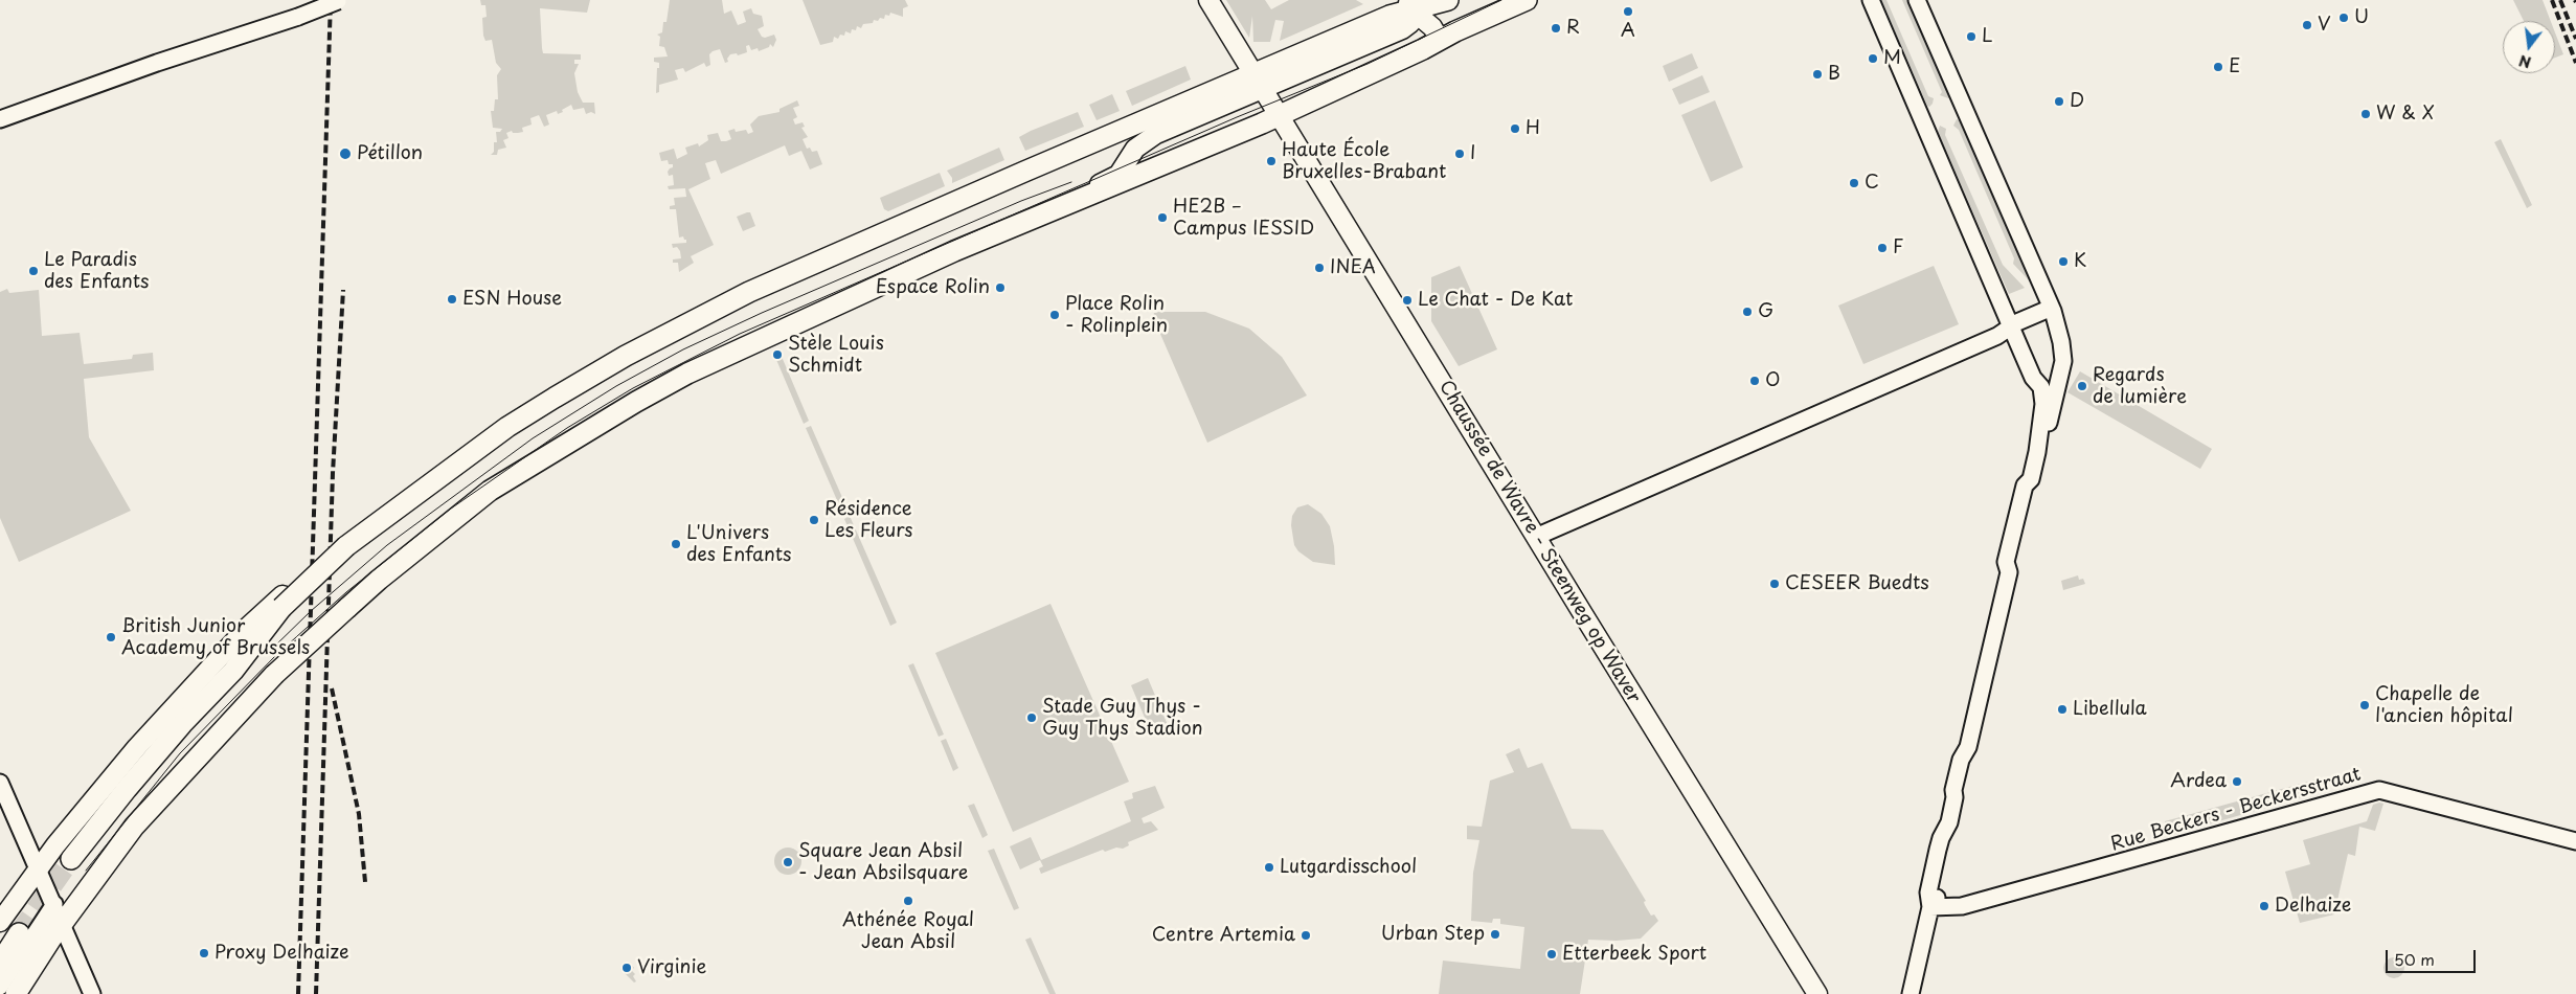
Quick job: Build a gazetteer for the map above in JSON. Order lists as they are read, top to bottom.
{
  "streets": {
    "main road": ["Chaussée de Wavre - Steenweg op Waver"],
    "street": ["Rue Beckers - Beckersstraat"]
  },
  "places": [
    "A",
    "U",
    "V",
    "R",
    "L",
    "M",
    "E",
    "B",
    "D",
    "W & X",
    "H",
    "Pétillon",
    "I",
    "Haute École Bruxelles-Brabant",
    "C",
    "HE2B – Campus IESSID",
    "F",
    "K",
    "INEA",
    "Le Paradis des Enfants",
    "Espace Rolin",
    "ESN House",
    "Le Chat - De Kat",
    "G",
    "Place Rolin - Rolinplein",
    "Stèle Louis Schmidt",
    "O",
    "Regards de lumière",
    "Résidence Les Fleurs",
    "L'Univers des Enfants",
    "CESEER Buedts",
    "British Junior Academy of Brussels",
    "Chapelle de l'ancien hôpital",
    "Libellula",
    "Stade Guy Thys - Guy Thys Stadion",
    "Ardea",
    "Square Jean Absil - Jean Absilsquare",
    "Lutgardisschool",
    "Athénée Royal Jean Absil",
    "Delhaize",
    "Urban Step",
    "Centre Artemia",
    "Proxy Delhaize",
    "Etterbeek Sport",
    "Virginie"
  ],
  "scale_bar": "50 m",
  "north": "bottom"
}
